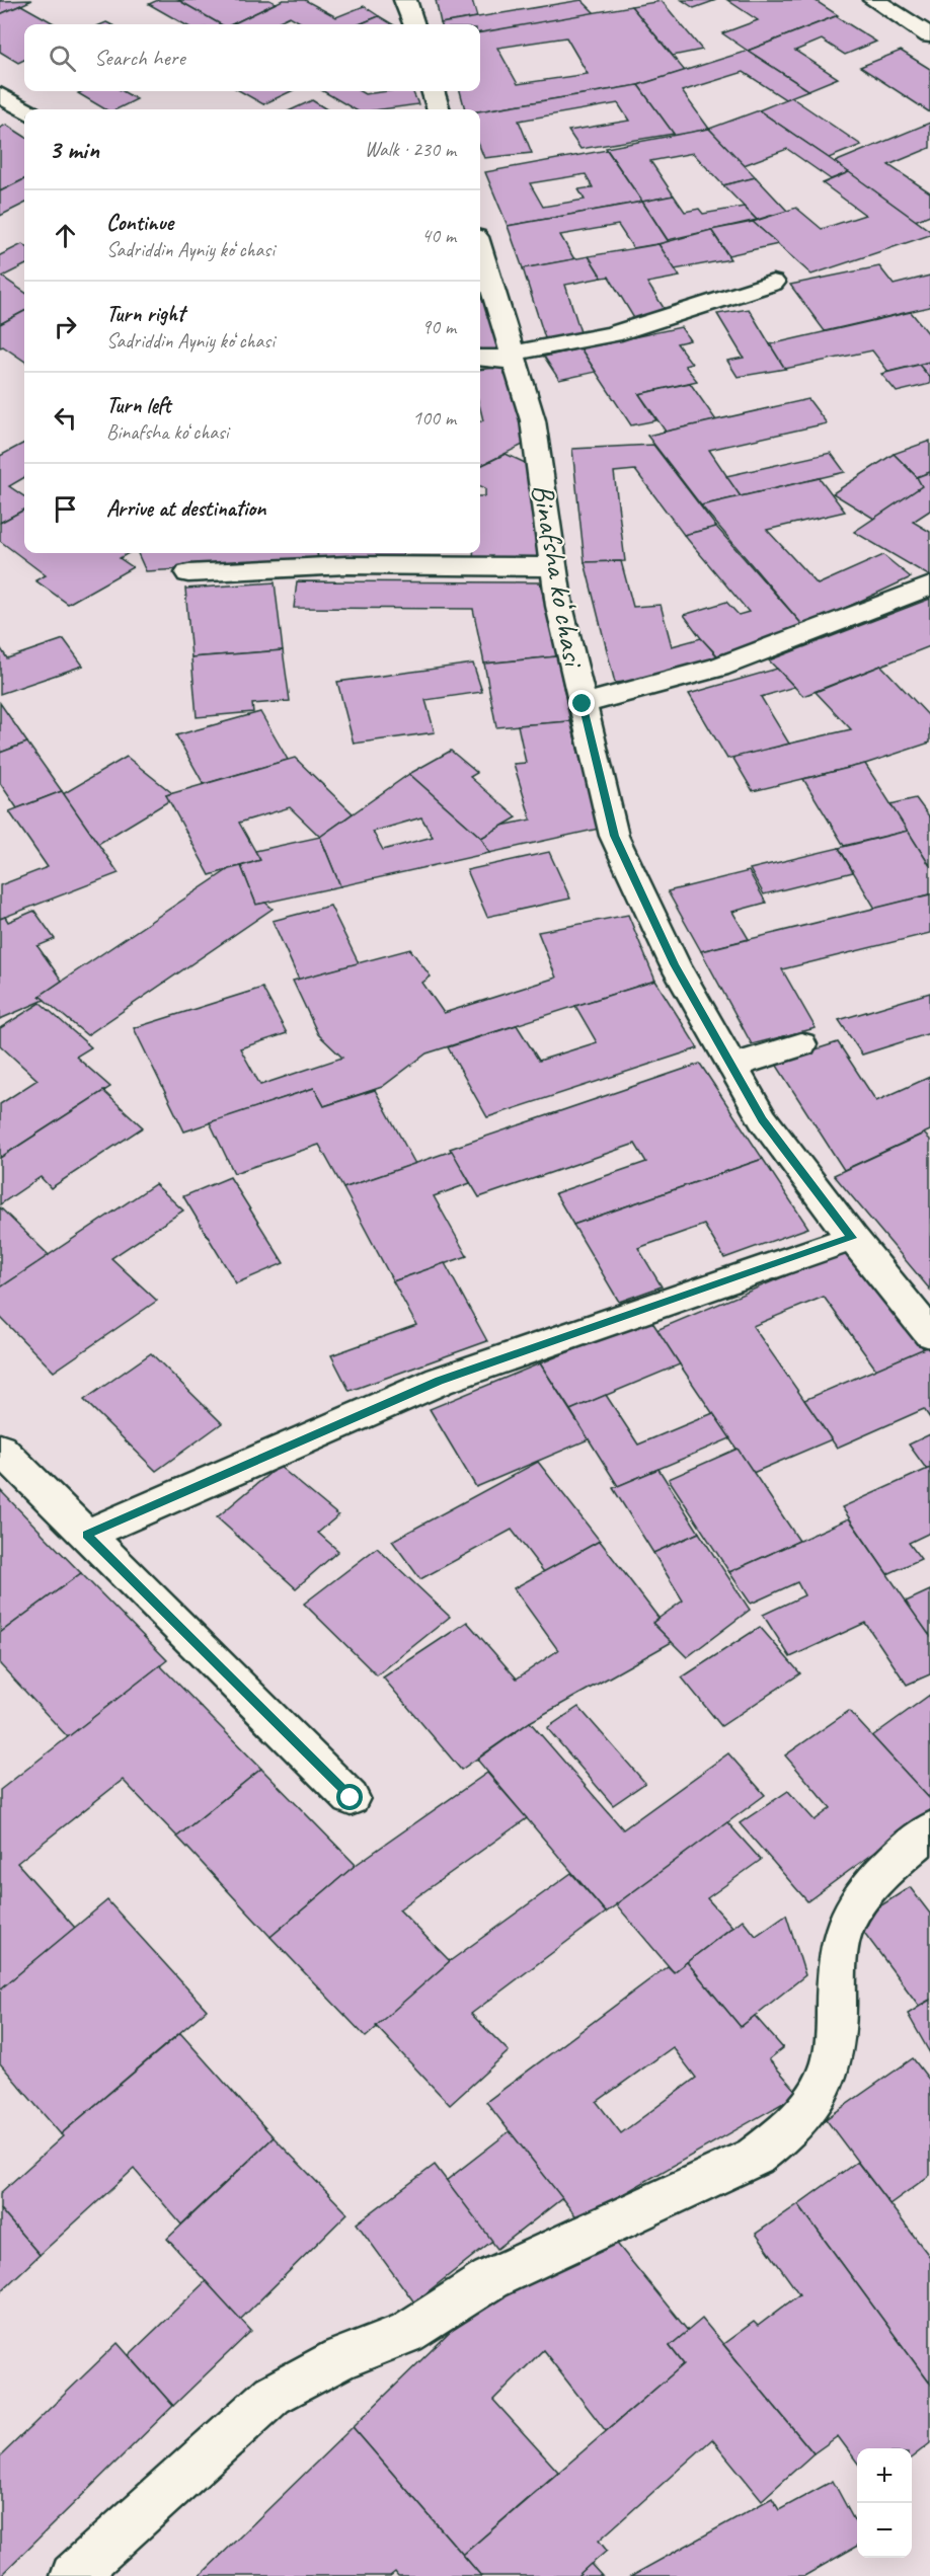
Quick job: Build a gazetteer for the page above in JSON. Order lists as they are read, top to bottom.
{
  "streets": {
    "street": ["Binafsha koʻchasi"]
  },
  "page": {
    "search": "Search here",
    "heading": ["3 min", "Walk · 230 m"],
    "list": [
      ["Continue", "Sadriddin Ayniy koʻchasi", "40 m"],
      ["Turn right", "Sadriddin Ayniy koʻchasi", "90 m"],
      ["Turn left", "Binafsha koʻchasi", "100 m"],
      "Arrive at destination"
    ],
    "map_buttons": ["+", "−"]
  }
}
